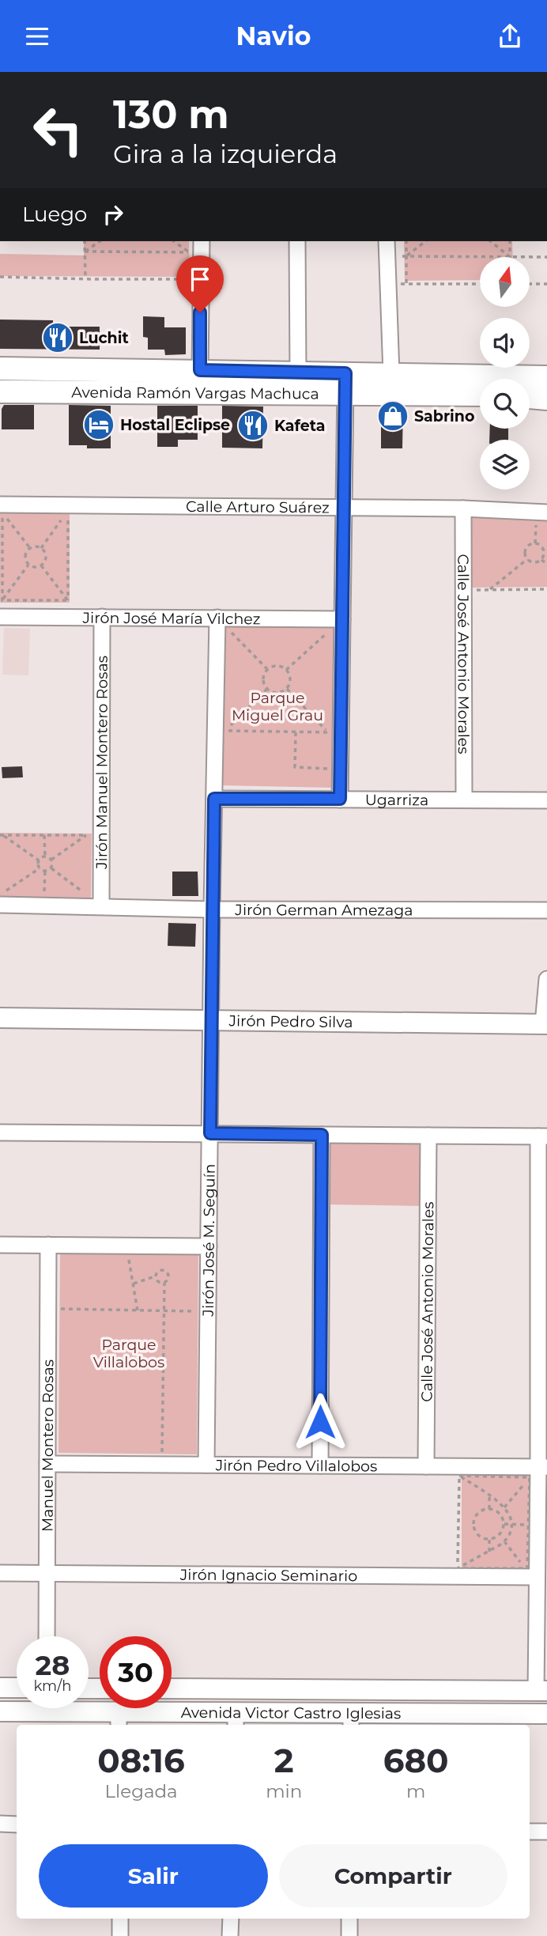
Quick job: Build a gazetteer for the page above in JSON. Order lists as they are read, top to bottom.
{
  "streets": {
    "main road": ["Avenida Ramón Vargas Machuca"],
    "street": [
      "Calle Arturo Suárez",
      "Jirón José María Vilchez",
      "Calle José Antonio Morales",
      "Jirón Manuel Montero Rosas",
      "Ugarriza",
      "Jirón German Amezaga",
      "Jirón Pedro Silva",
      "Jirón José M. Seguín",
      "Manuel Montero Rosas",
      "Jirón Pedro Villalobos",
      "Jirón Ignacio Seminario",
      "Avenida Victor Castro Iglesias"
    ]
  },
  "crossings": [
    ["Calle Arturo Suárez", "Calle José Antonio Morales"],
    ["Jirón José María Vilchez", "Jirón Manuel Montero Rosas"],
    ["Jirón José María Vilchez", "Jirón José M. Seguín"],
    ["Calle José Antonio Morales", "Ugarriza"],
    ["Calle José Antonio Morales", "Jirón Pedro Villalobos"],
    ["Jirón Manuel Montero Rosas", "Jirón German Amezaga"],
    ["Ugarriza", "Jirón José M. Seguín"],
    ["Jirón German Amezaga", "Jirón José M. Seguín"],
    ["Jirón Pedro Silva", "Jirón José M. Seguín"],
    ["Jirón José M. Seguín", "Jirón Pedro Villalobos"],
    ["Manuel Montero Rosas", "Jirón Pedro Villalobos"],
    ["Manuel Montero Rosas", "Jirón Ignacio Seminario"]
  ],
  "parks": ["Parque Miguel Grau", "Parque Villalobos"],
  "places": {
    "restaurant": ["Luchit", "Kafeta"],
    "shop": ["Sabrino"],
    "hotel": ["Hostal Eclipse"]
  },
  "north": "top",
  "page": {
    "header": "Navio",
    "turn": ["130 m", "Gira a la izquierda"],
    "then": "Luego",
    "speed": "28 km/h",
    "limit": "30",
    "eta": [
      "08:16",
      "Llegada",
      "2",
      "min",
      "680",
      "m"
    ],
    "buttons": ["Salir", "Compartir"]
  }
}
